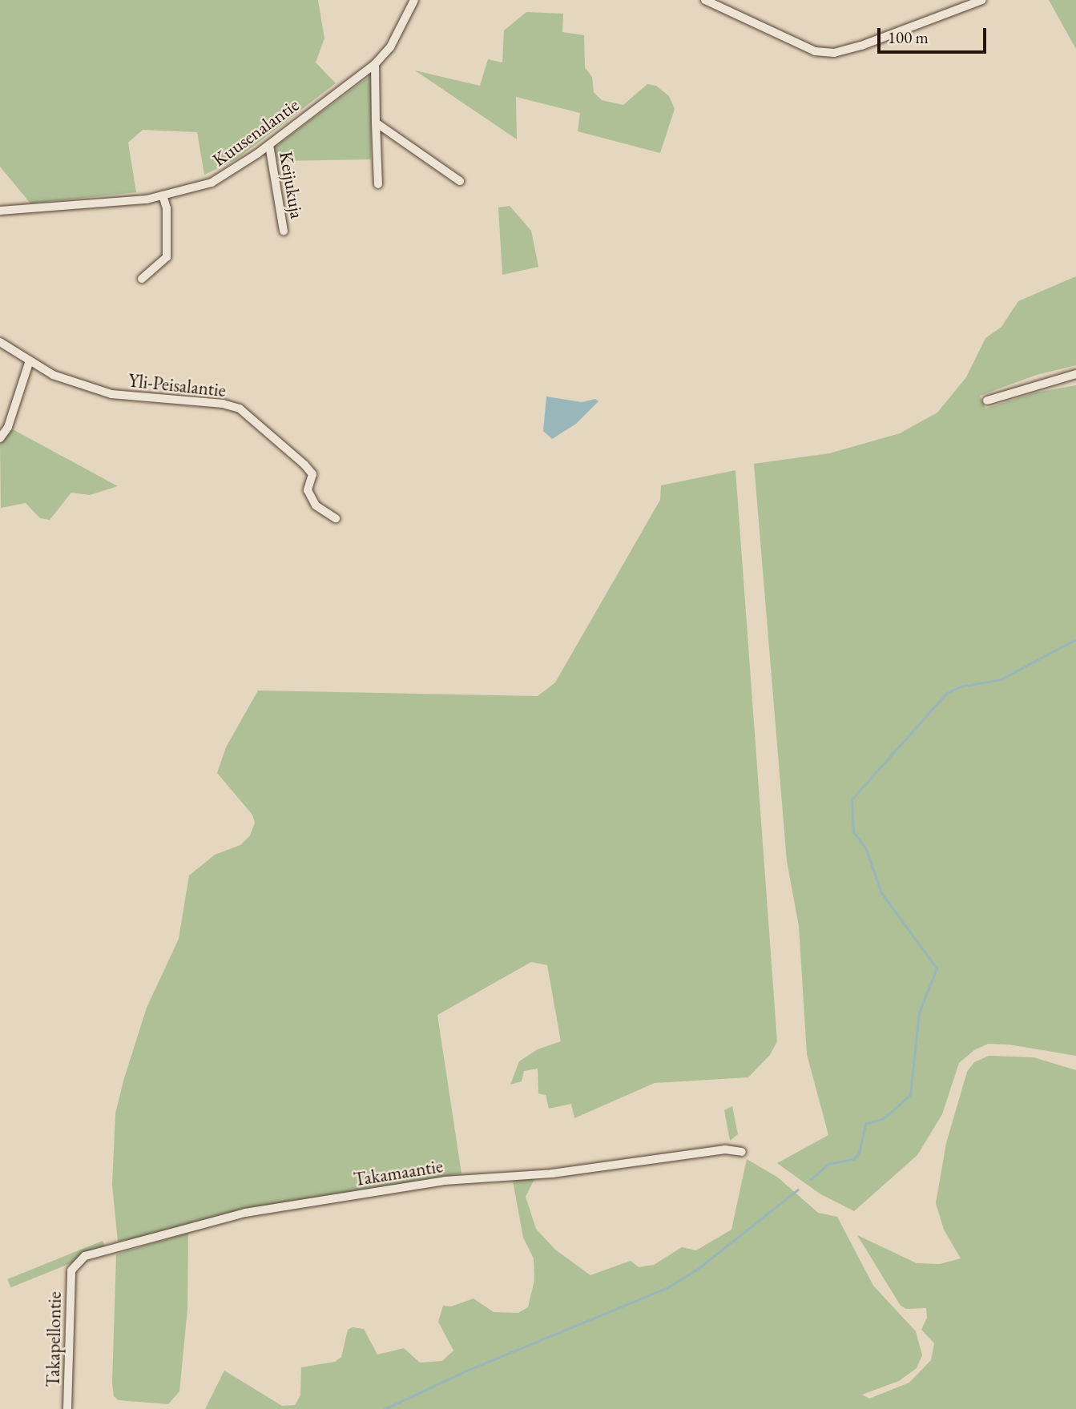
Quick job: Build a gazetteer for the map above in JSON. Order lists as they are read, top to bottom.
{
  "streets": {
    "street": [
      "Kuusenalantie",
      "Keijukuja",
      "Yli-Peisalantie",
      "Takamaantie",
      "Takapellontie"
    ]
  },
  "crossings": [
    ["Kuusenalantie", "Keijukuja"],
    ["Takamaantie", "Takapellontie"]
  ],
  "scale_bar": "100 m"
}
